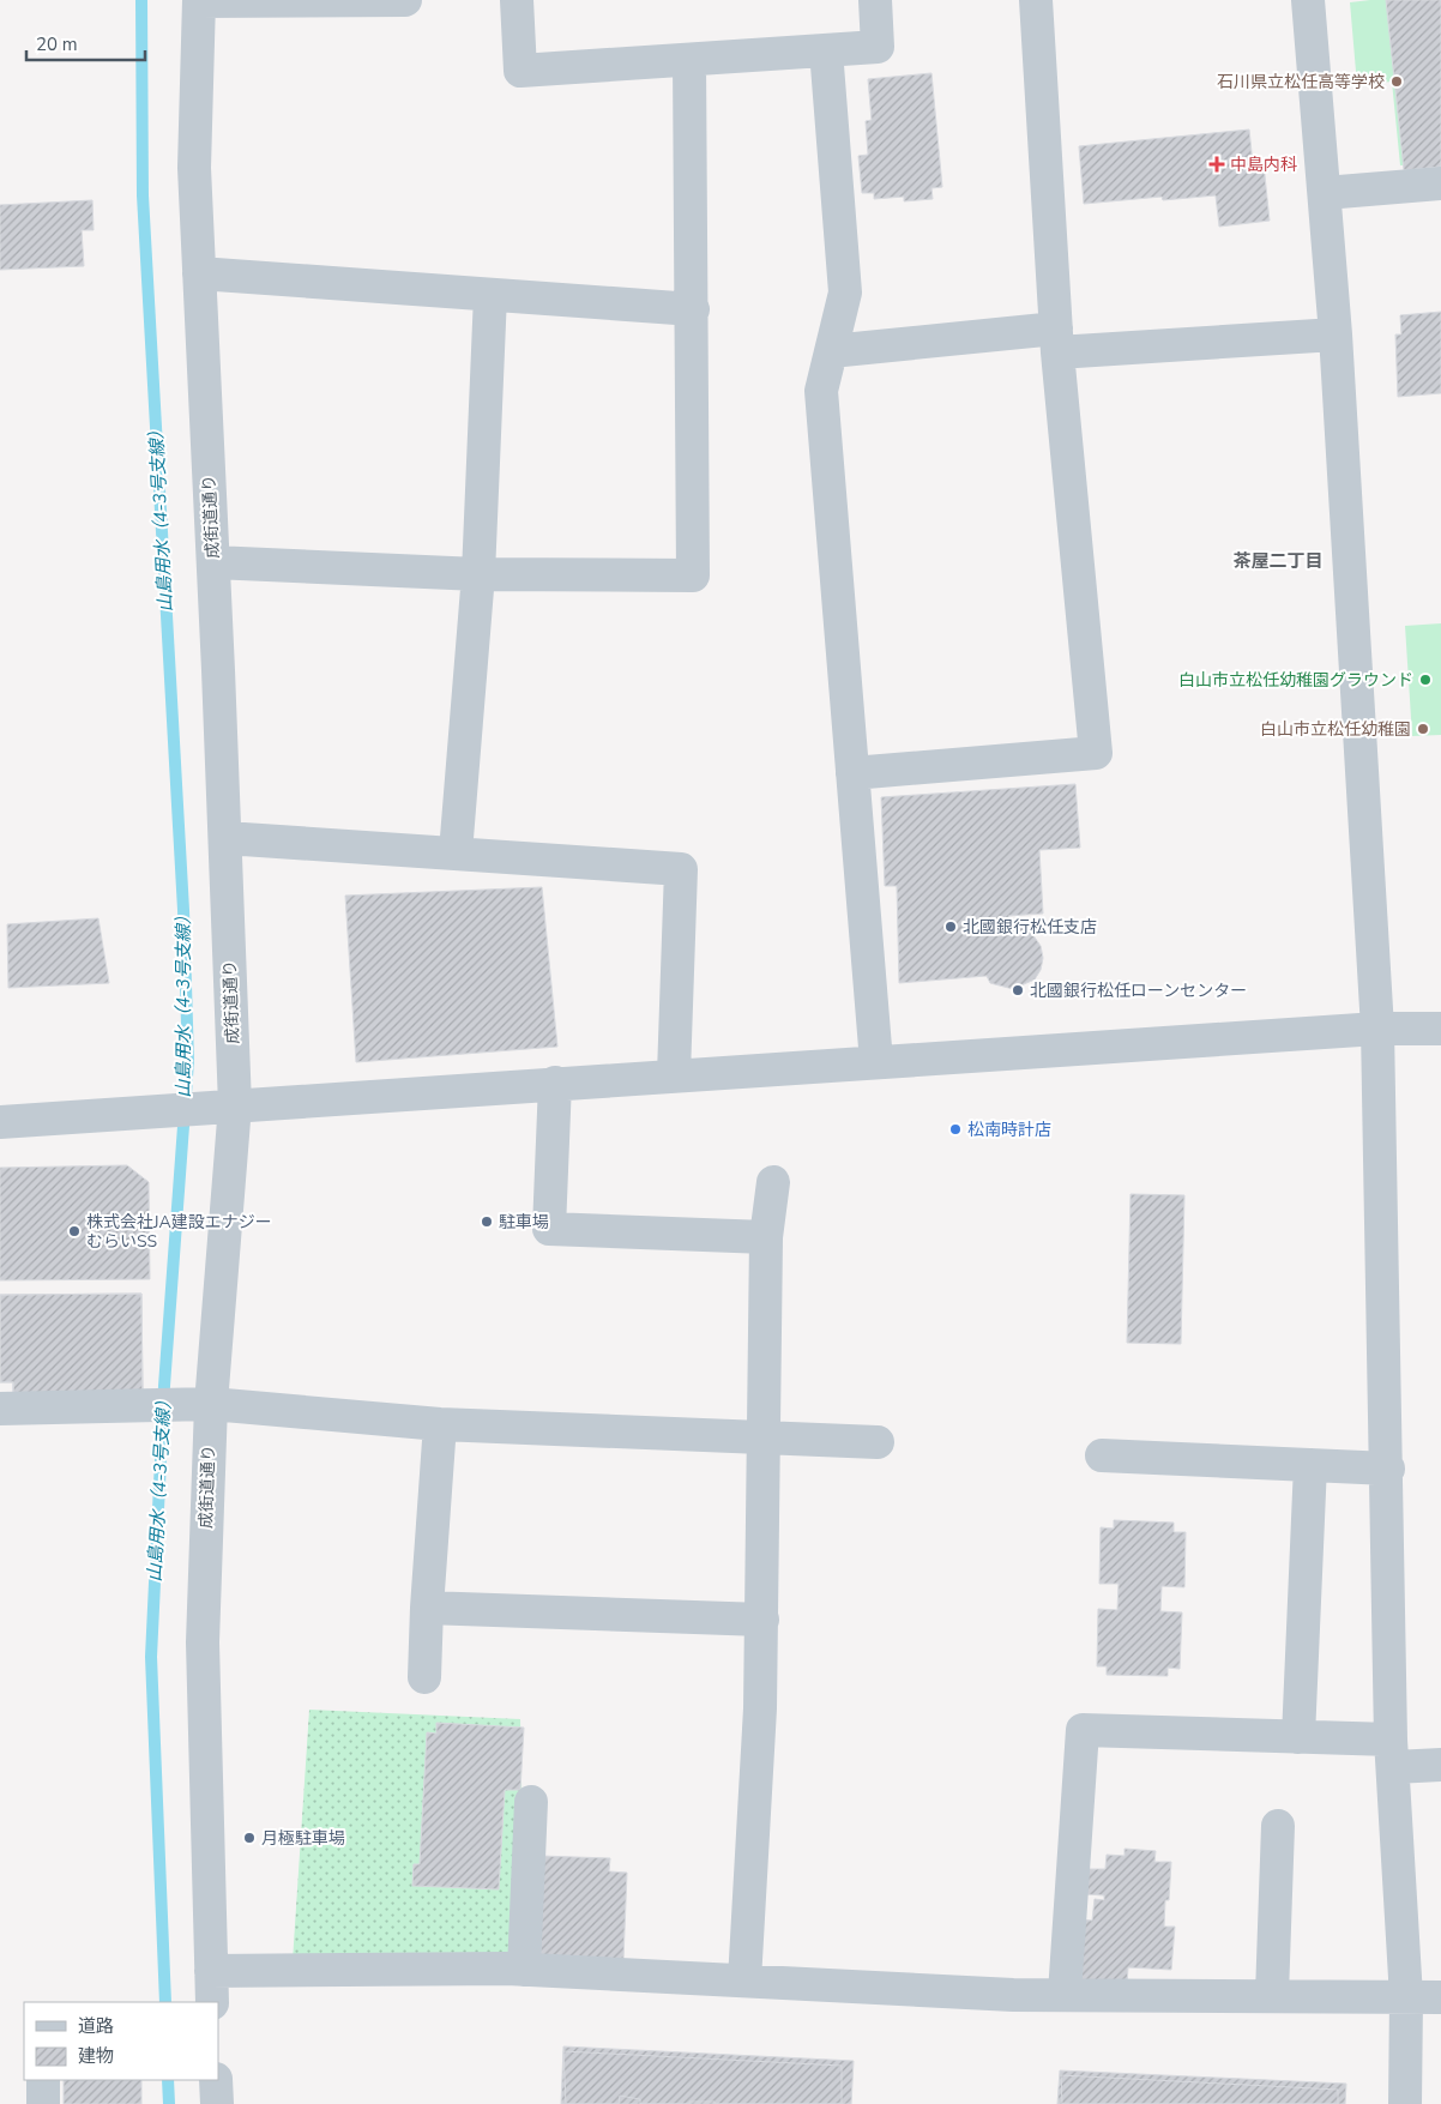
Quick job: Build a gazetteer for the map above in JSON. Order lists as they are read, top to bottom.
{
  "streets": {
    "street": ["成街道通り"]
  },
  "districts": ["茶屋二丁目"],
  "water": ["山島用水（4-3号支線）"],
  "places": {
    "other": [
      "石川県立松任高等学校",
      "白山市立松任幼稚園グラウンド",
      "白山市立松任幼稚園",
      "北國銀行松任支店",
      "北國銀行松任ローンセンター",
      "松南時計店",
      "駐車場",
      "株式会社JA建設エナジー むらいSS",
      "月極駐車場"
    ],
    "health": ["中島内科"]
  },
  "legend": ["道路", "建物"],
  "scale_bar": "20 m"
}
